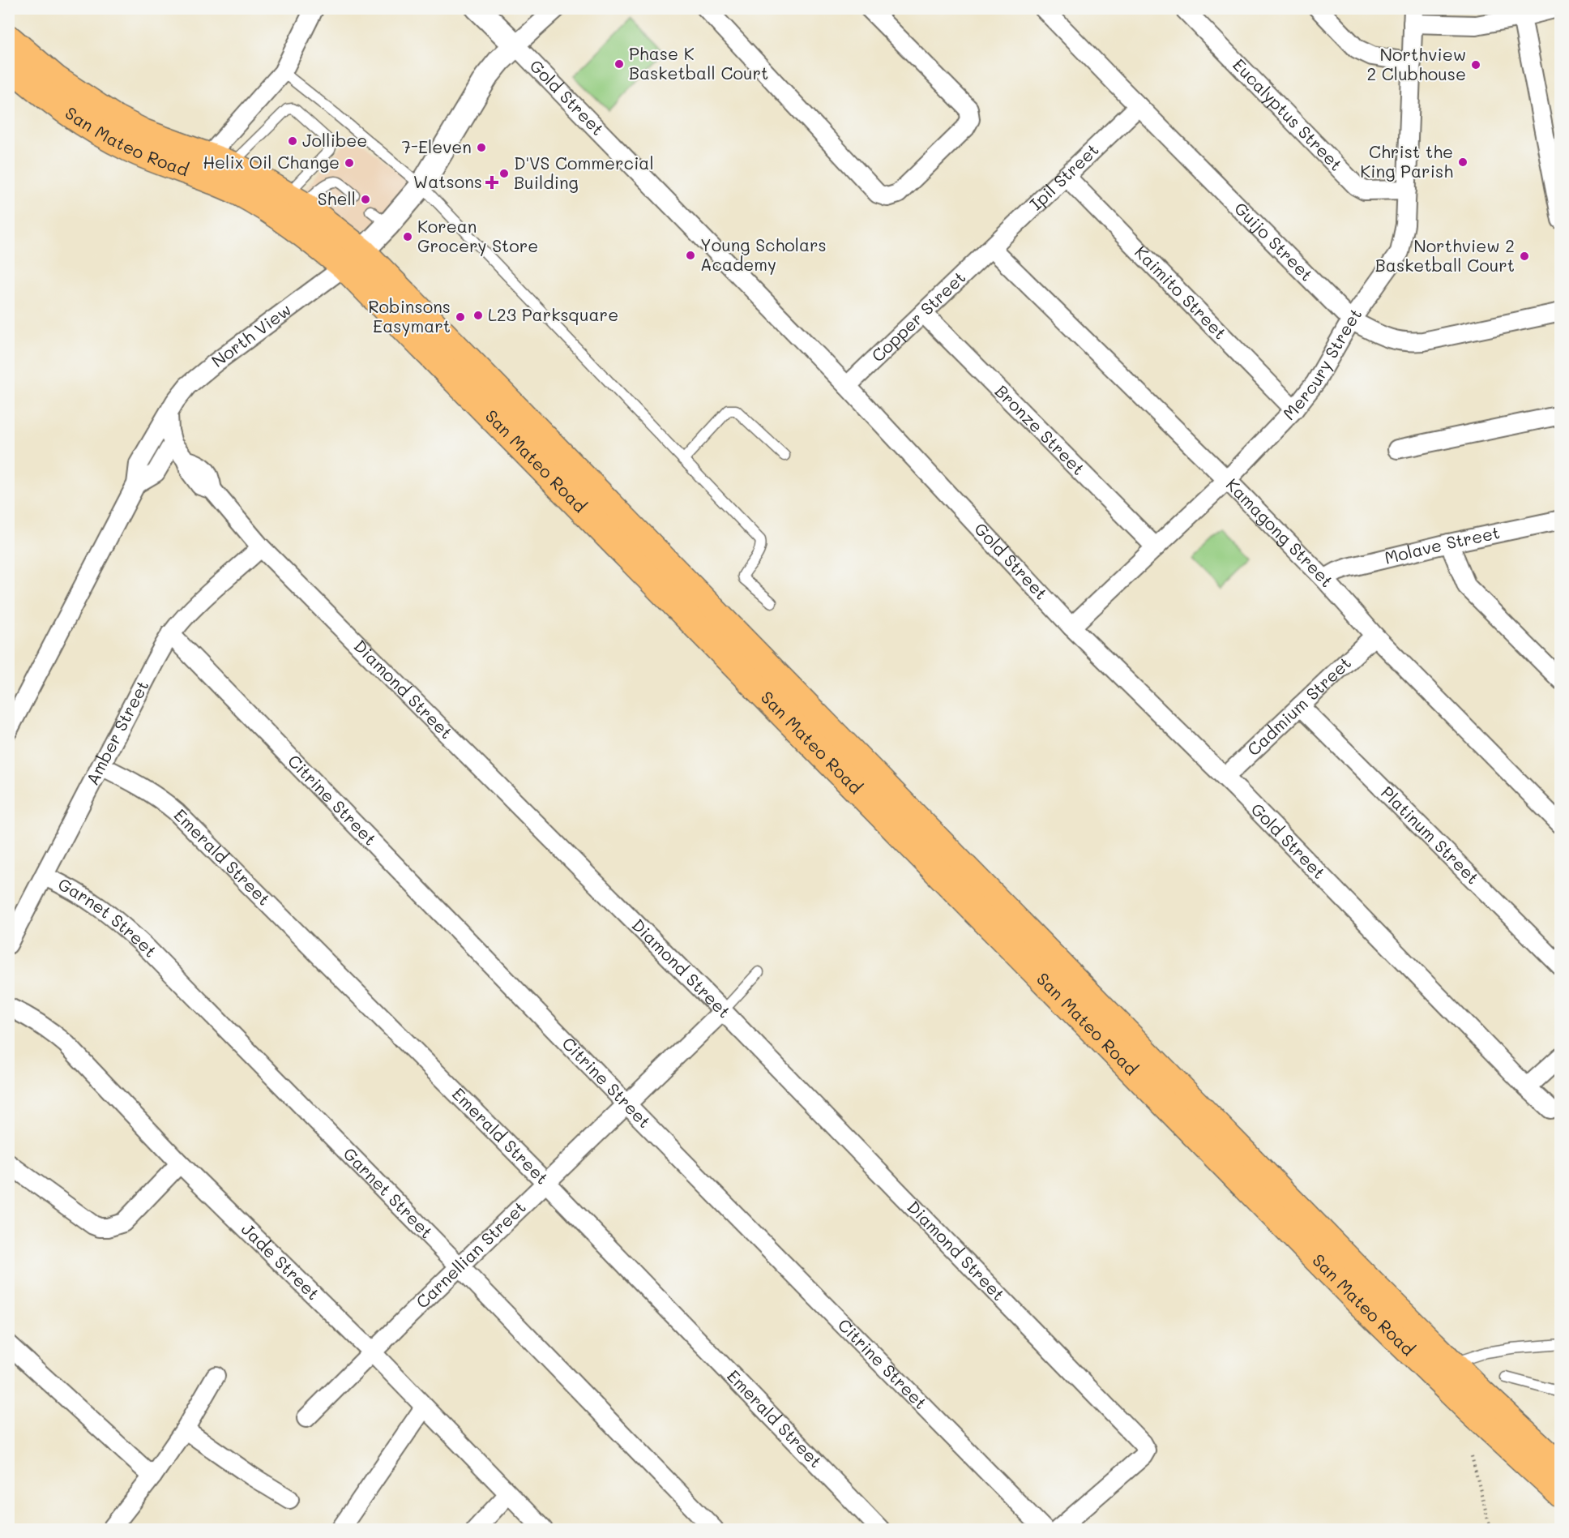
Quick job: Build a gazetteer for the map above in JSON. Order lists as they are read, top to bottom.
{
  "streets": {
    "main road": ["San Mateo Road"],
    "street": [
      "Gold Street",
      "Eucalyptus Street",
      "Ipil Street",
      "Guijo Street",
      "Kaimito Street",
      "Copper Street",
      "North View",
      "Mercury Street",
      "Bronze Street",
      "Kamagong Street",
      "Molave Street",
      "Diamond Street",
      "Cadmium Street",
      "Amber Street",
      "Citrine Street",
      "Platinum Street",
      "Emerald Street",
      "Garnet Street",
      "Carnellian Street",
      "Jade Street"
    ]
  },
  "crossings": [
    ["Gold Street", "Copper Street"],
    ["Gold Street", "Mercury Street"],
    ["Gold Street", "Cadmium Street"],
    ["Eucalyptus Street", "Mercury Street"],
    ["San Mateo Road", "North View"],
    ["Ipil Street", "Guijo Street"],
    ["Ipil Street", "Kaimito Street"],
    ["Ipil Street", "Copper Street"],
    ["Ipil Street", "Kamagong Street"],
    ["Guijo Street", "Mercury Street"],
    ["Kaimito Street", "Mercury Street"],
    ["Copper Street", "Bronze Street"],
    ["Copper Street", "Kamagong Street"],
    ["North View", "Diamond Street"],
    ["Mercury Street", "Bronze Street"],
    ["Mercury Street", "Kamagong Street"],
    ["Kamagong Street", "Molave Street"],
    ["Kamagong Street", "Cadmium Street"],
    ["Diamond Street", "Amber Street"],
    ["Diamond Street", "Carnellian Street"],
    ["Cadmium Street", "Platinum Street"],
    ["Amber Street", "Citrine Street"],
    ["Amber Street", "Emerald Street"],
    ["Amber Street", "Garnet Street"],
    ["Citrine Street", "Carnellian Street"],
    ["Emerald Street", "Carnellian Street"],
    ["Garnet Street", "Carnellian Street"],
    ["Carnellian Street", "Jade Street"]
  ],
  "places": {
    "other": [
      "Phase K Basketball Court",
      "Northview 2 Clubhouse",
      "Jollibee",
      "7-Eleven",
      "Christ the King Parish",
      "Helix Oil Change",
      "D'VS Commercial Building",
      "Shell",
      "Korean Grocery Store",
      "Young Scholars Academy",
      "Northview 2 Basketball Court",
      "L23 Parksquare",
      "Robinsons Easymart"
    ],
    "health": ["Watsons"]
  }
}
